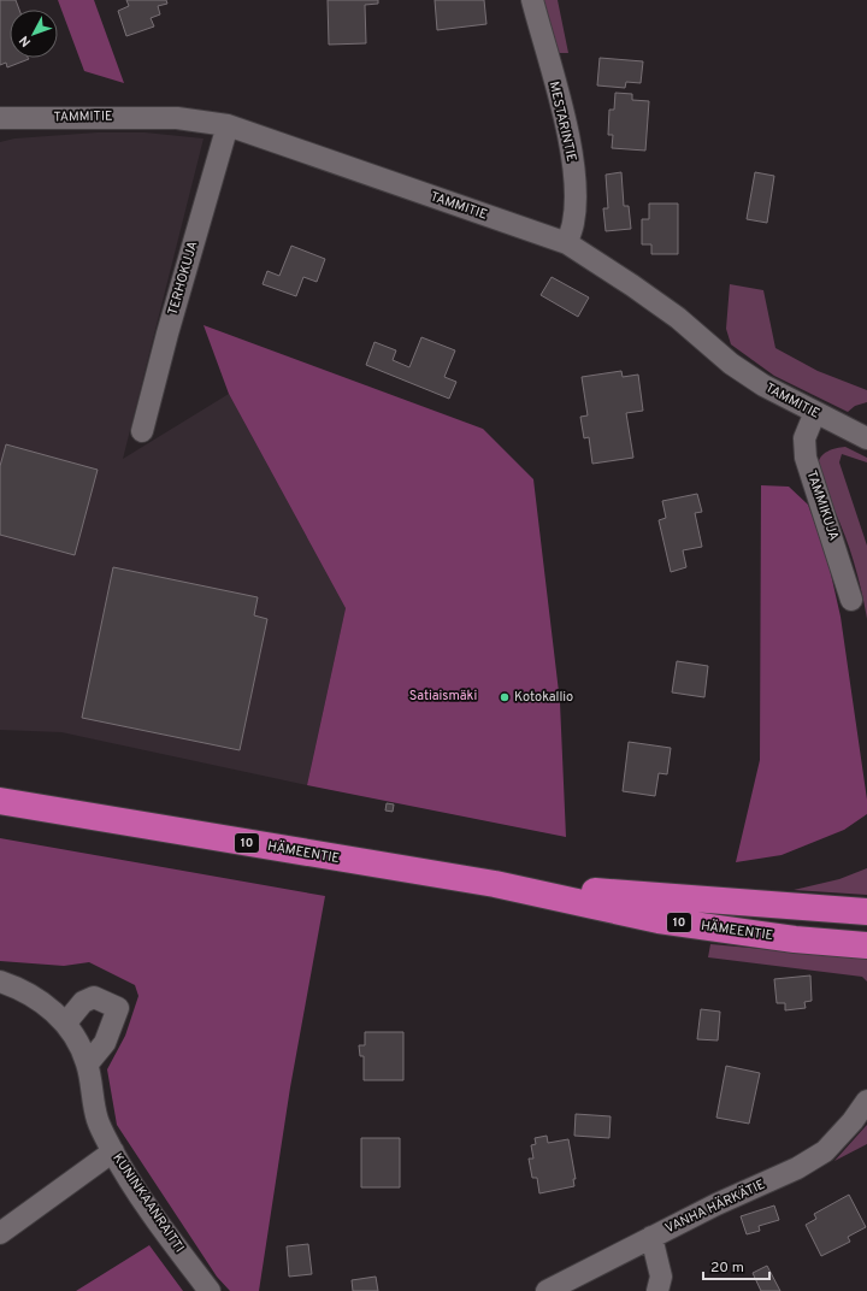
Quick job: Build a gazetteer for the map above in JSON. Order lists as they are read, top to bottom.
{
  "streets": {
    "highway": ["10", "HÄMEENTIE"],
    "street": [
      "TAMMITIE",
      "MESTARINTIE",
      "TERHOKUJA",
      "TAMMIKUJA",
      "KUNINKAANRAITTI",
      "VANHA HÄRKÄTIE"
    ]
  },
  "crossings": [
    ["TAMMITIE", "MESTARINTIE"],
    ["TAMMITIE", "TERHOKUJA"],
    ["TAMMITIE", "TAMMIKUJA"]
  ],
  "parks": ["Satiaismäki"],
  "places": ["Kotokallio"],
  "scale_bar": "20 m",
  "north": "bottom left"
}
